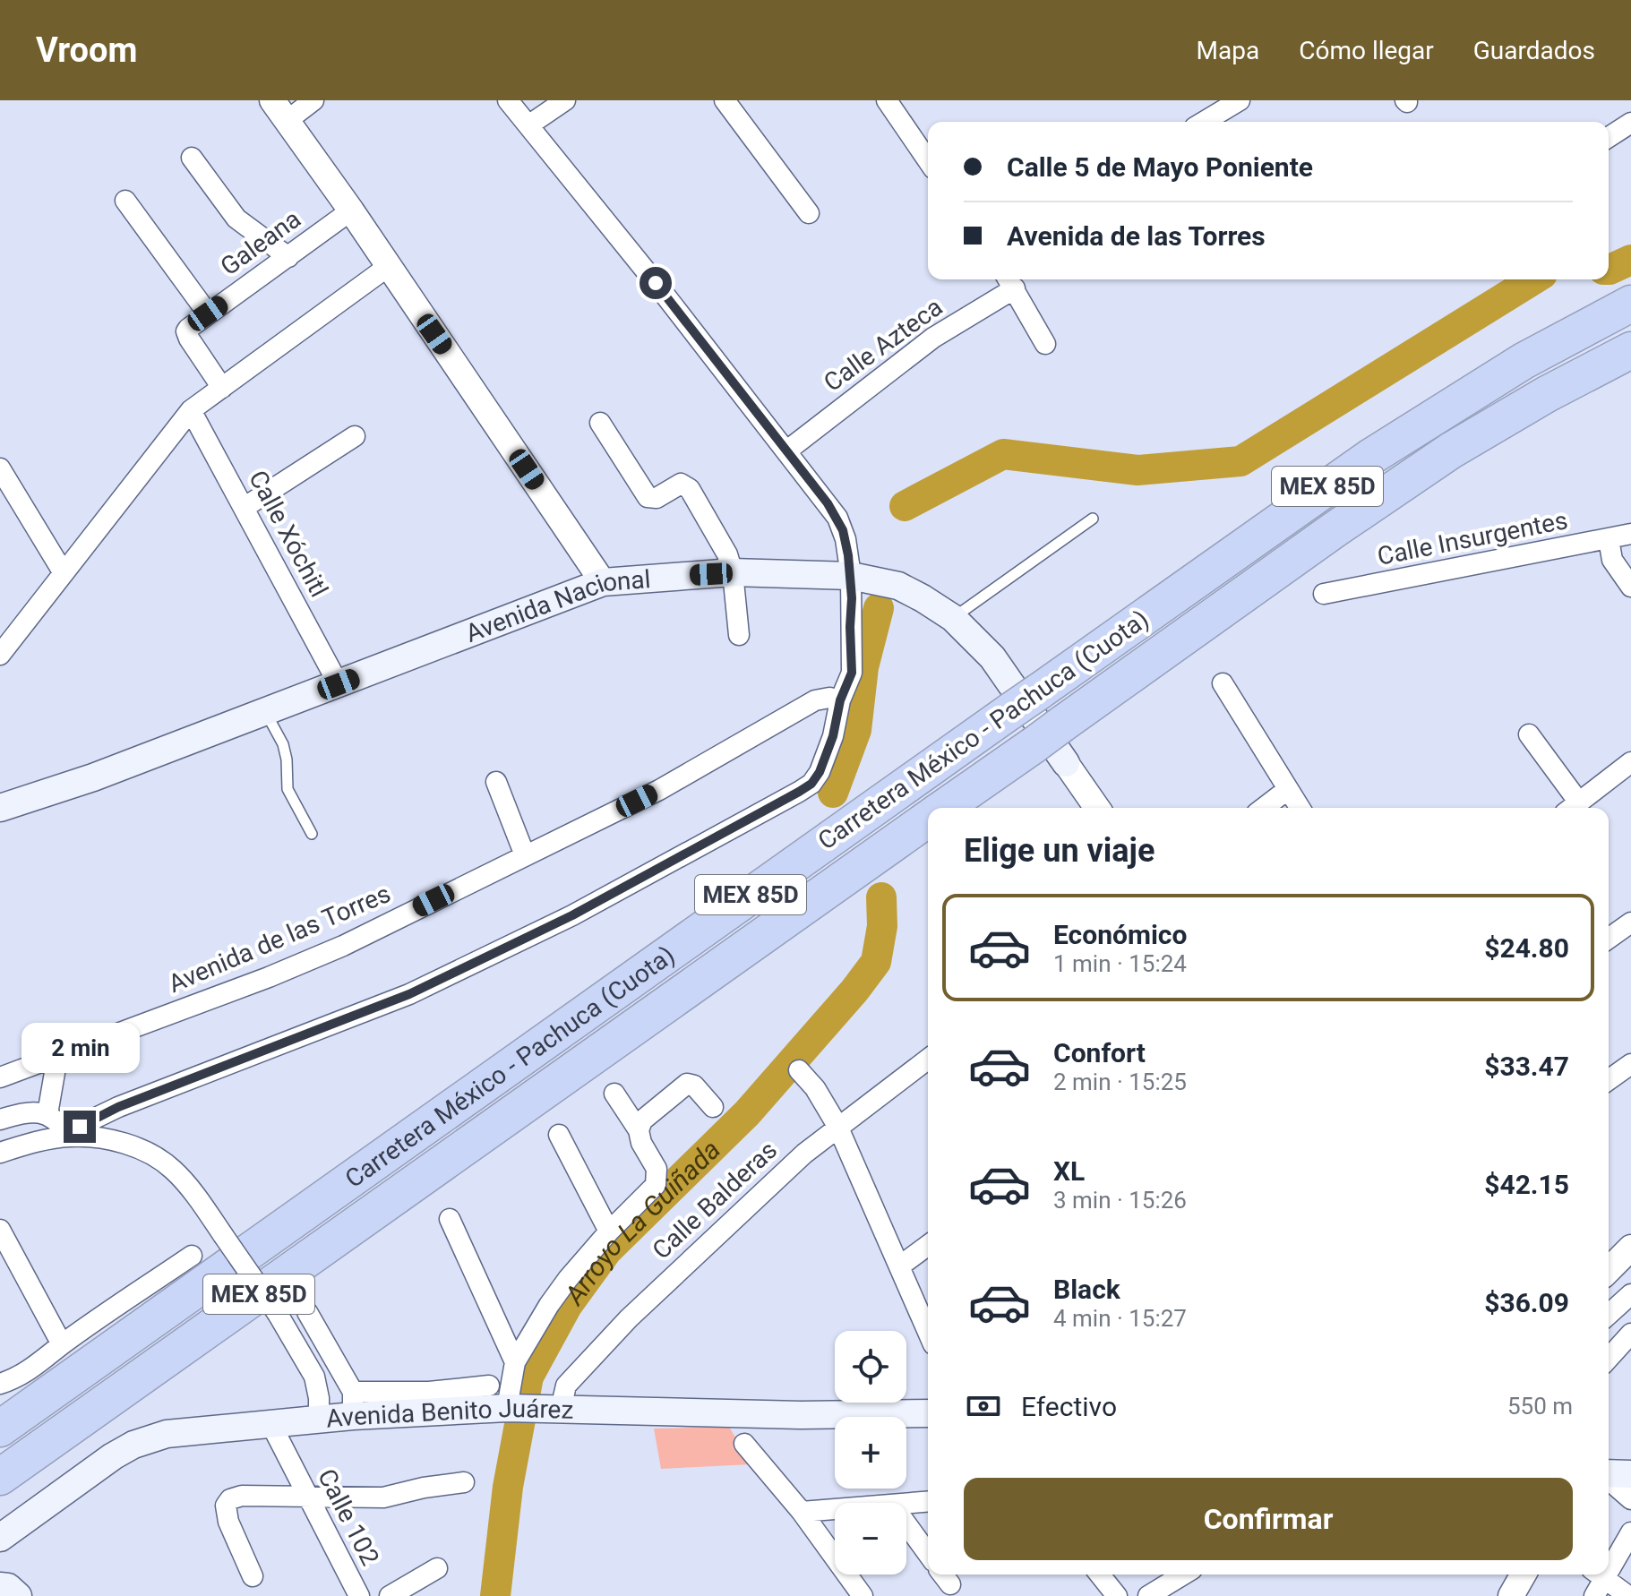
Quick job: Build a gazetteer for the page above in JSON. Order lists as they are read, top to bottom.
{
  "streets": {
    "highway": ["MEX 85D", "Carretera México - Pachuca (Cuota)"],
    "main road": ["Avenida Nacional", "Avenida Benito Juárez"],
    "street": [
      "Galeana",
      "Calle Azteca",
      "Calle Xóchitl",
      "Calle Insurgentes",
      "Avenida de las Torres",
      "Calle Balderas",
      "Calle 102"
    ]
  },
  "crossings": [
    ["Calle Xóchitl", "Avenida Nacional"],
    ["Calle Balderas", "Avenida Benito Juárez"],
    ["Avenida Benito Juárez", "Calle 102"]
  ],
  "water": ["Arroyo La Guiñada"],
  "page": {
    "header": "Vroom",
    "nav": ["Mapa", "Cómo llegar", "Guardados"],
    "banner": ["Calle 5 de Mayo Poniente", "Avenida de las Torres"],
    "heading": "Elige un viaje",
    "list": [
      {
        "name": "Económico",
        "note": "1 min · 15:24",
        "value": "$24.80"
      },
      {
        "name": "Confort",
        "note": "2 min · 15:25",
        "value": "$33.47"
      },
      {
        "name": "XL",
        "note": "3 min · 15:26",
        "value": "$42.15"
      },
      {
        "name": "Black",
        "note": "4 min · 15:27",
        "value": "$36.09"
      }
    ],
    "bubble": "2 min",
    "map_buttons": ["+", "−"],
    "pay": ["Efectivo", "550 m"],
    "buttons": "Confirmar"
  }
}
